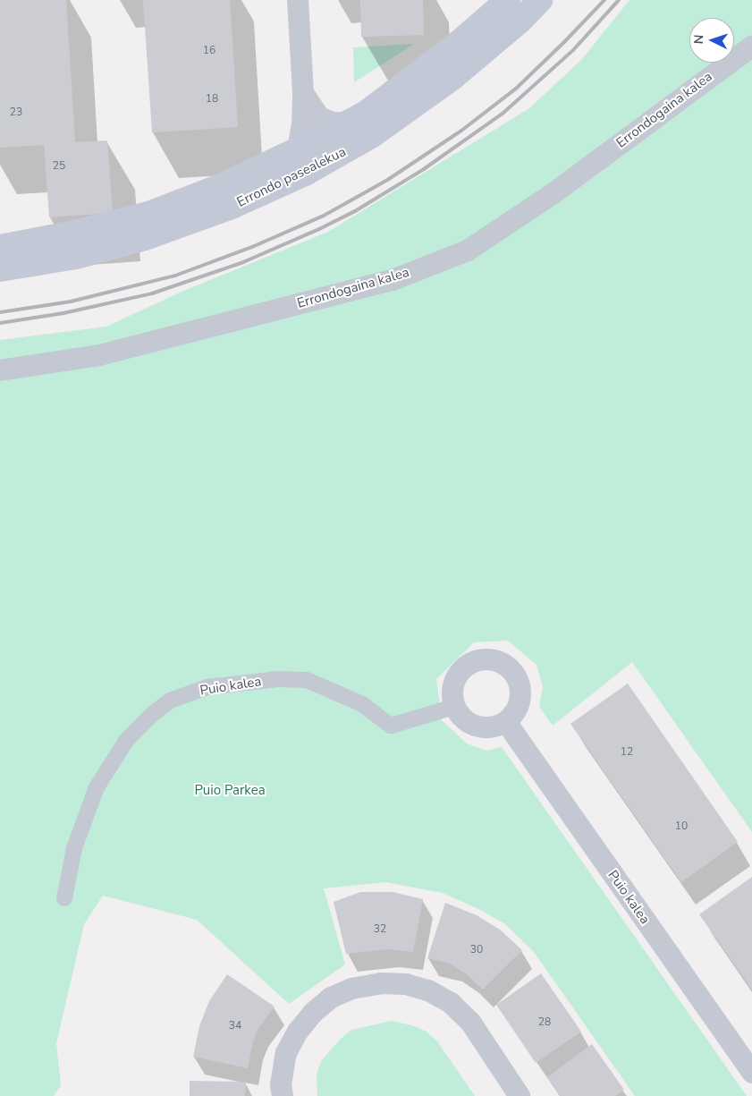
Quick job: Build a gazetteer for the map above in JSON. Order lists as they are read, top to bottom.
{
  "streets": {
    "main road": ["Errondo pasealekua"],
    "street": ["Errondogaina kalea", "Puio kalea"]
  },
  "parks": ["Puio Parkea"],
  "house_numbers": [
    "16",
    "18",
    "23",
    "25",
    "12",
    "10",
    "32",
    "30",
    "28",
    "34"
  ],
  "north": "left"
}
